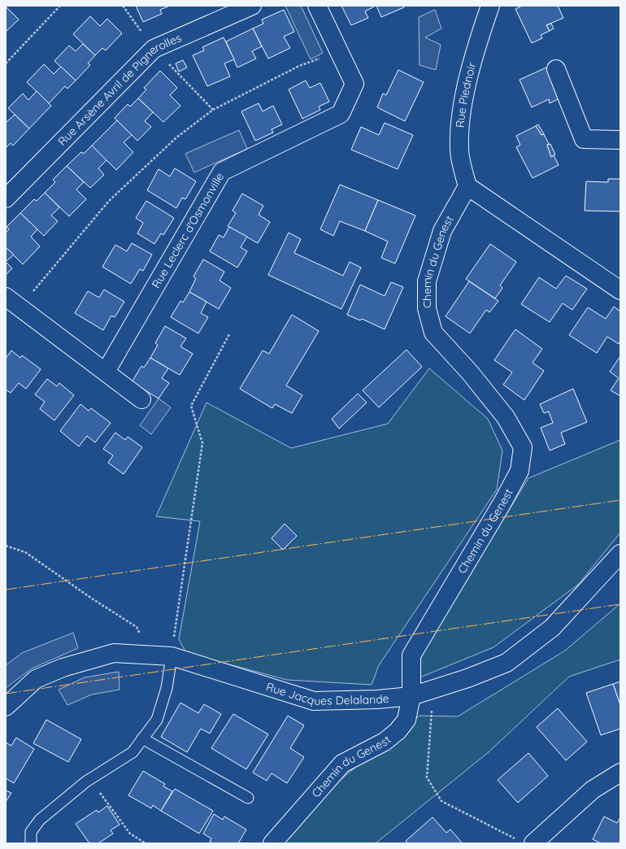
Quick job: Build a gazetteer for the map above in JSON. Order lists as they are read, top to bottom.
{
  "streets": {
    "street": [
      "Rue Arsène Avril de Pignerolles",
      "Rue Piednoir",
      "Rue Leclerc d'Osmonville",
      "Chemin du Genest",
      "Rue Jacques Delalande"
    ]
  },
  "crossings": [
    ["Rue Piednoir", "Chemin du Genest"],
    ["Chemin du Genest", "Rue Jacques Delalande"]
  ]
}
